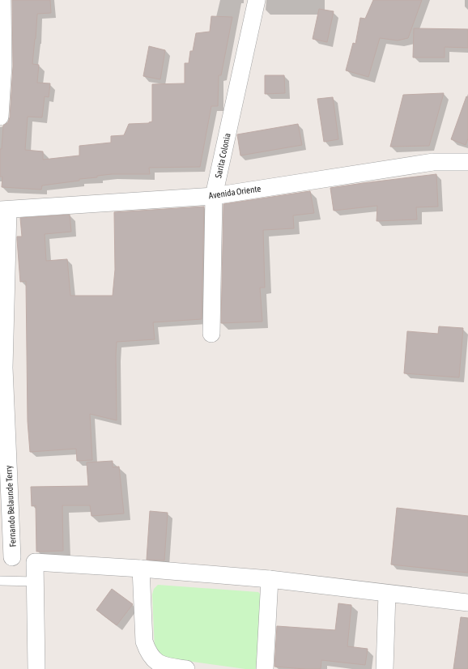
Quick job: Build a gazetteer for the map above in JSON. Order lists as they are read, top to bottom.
{
  "streets": {
    "street": ["Sarita Colonia", "Avenida Oriente", "Fernando Belaunde Terry"]
  },
  "crossings": [
    ["Sarita Colonia", "Avenida Oriente"],
    ["Avenida Oriente", "Fernando Belaunde Terry"]
  ]
}
